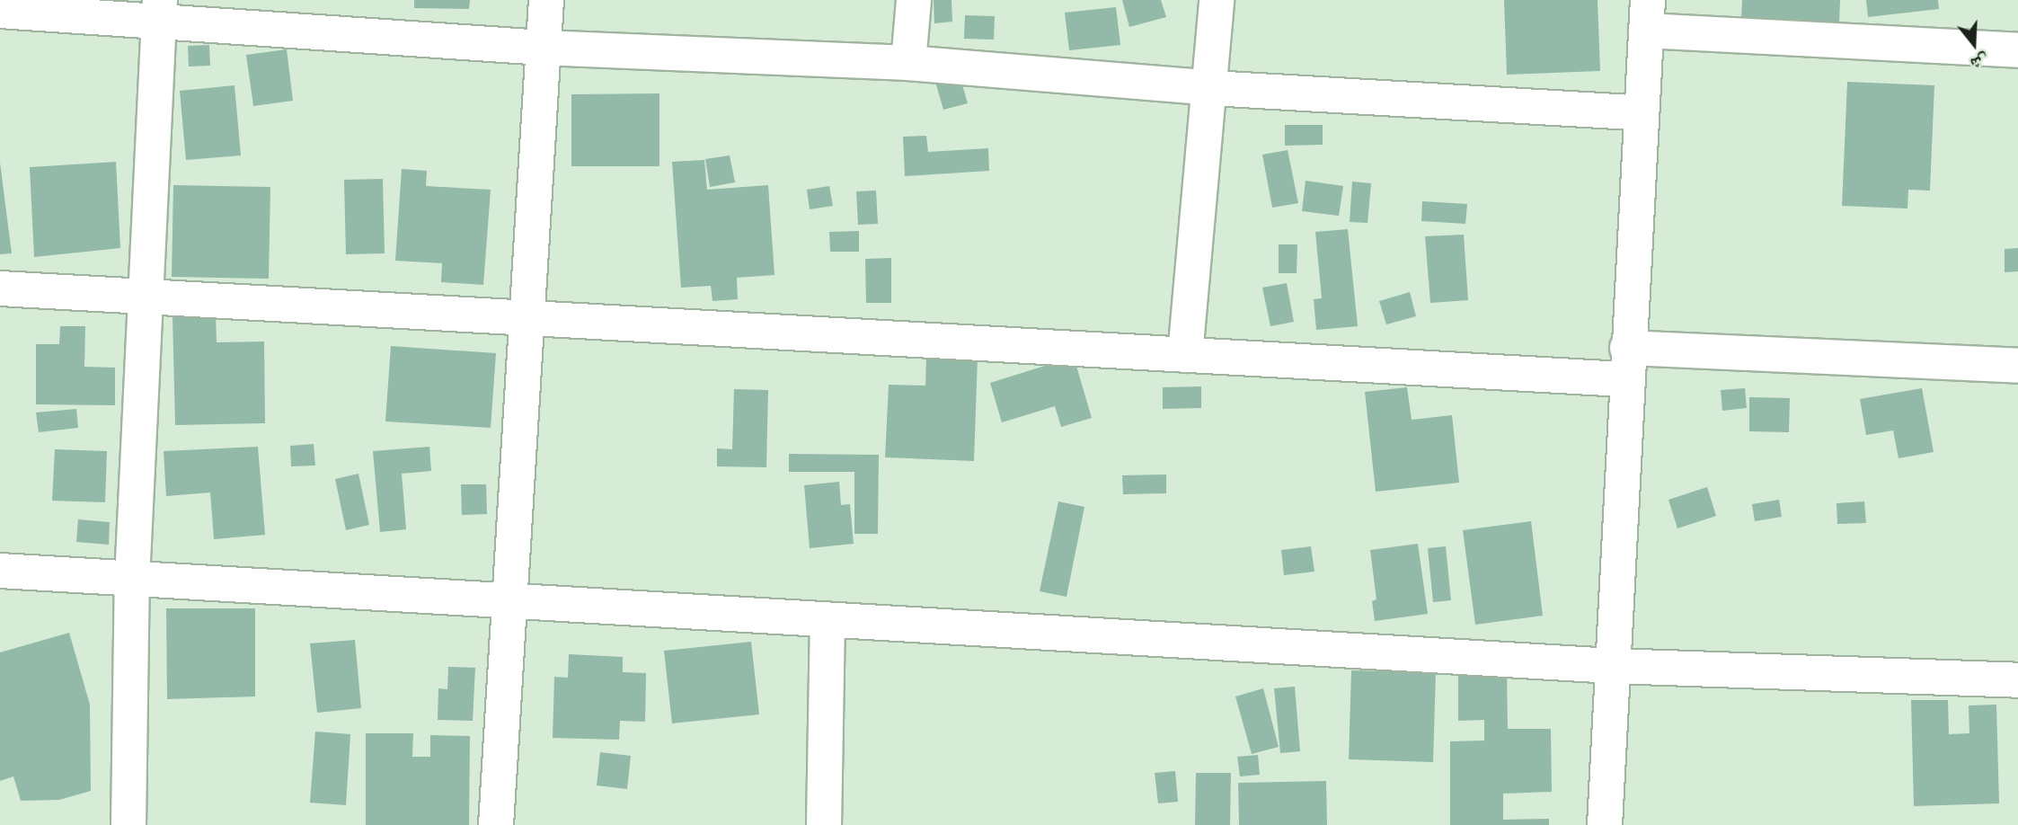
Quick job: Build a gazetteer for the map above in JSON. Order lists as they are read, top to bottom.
{
  "north": "bottom"
}
